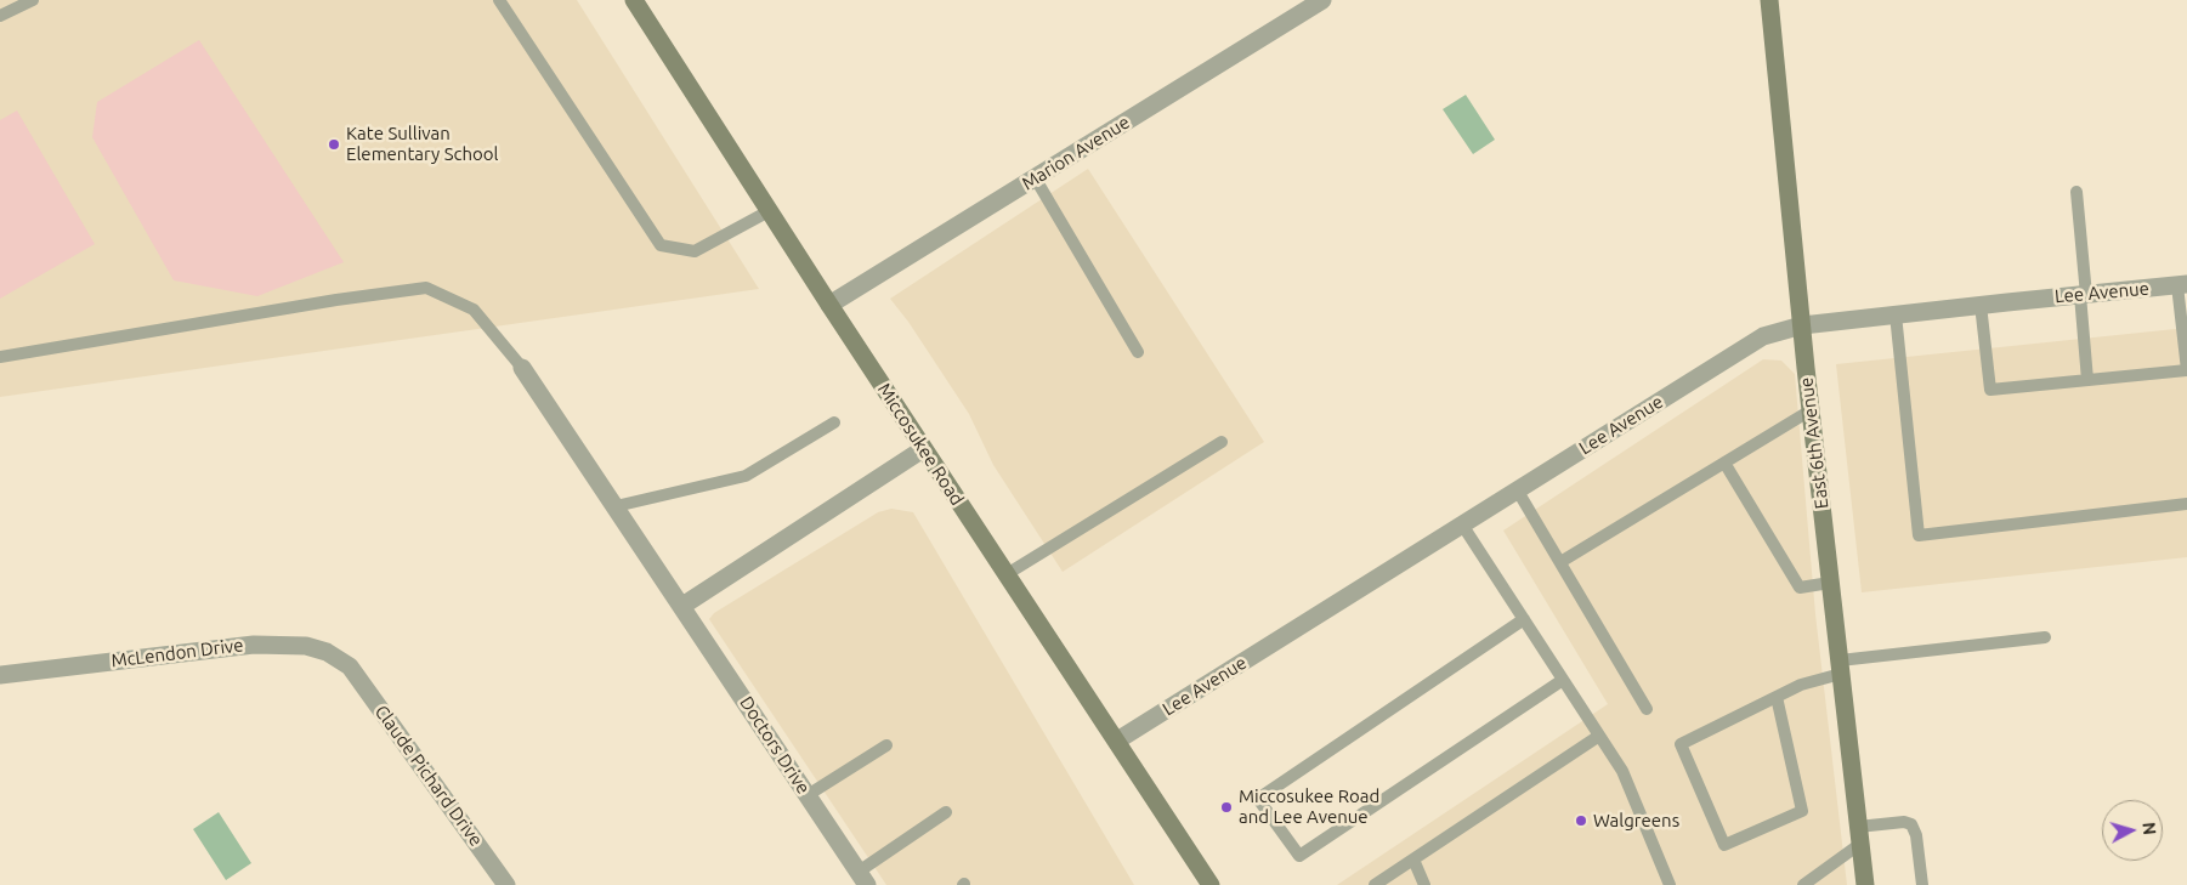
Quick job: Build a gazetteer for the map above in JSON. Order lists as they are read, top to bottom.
{
  "streets": {
    "street": [
      "Marion Avenue",
      "Lee Avenue",
      "East 6th Avenue",
      "Miccosukee Road",
      "McLendon Drive",
      "Doctors Drive",
      "Claude Pichard Drive"
    ]
  },
  "crossings": [
    ["Marion Avenue", "Miccosukee Road"],
    ["Lee Avenue", "East 6th Avenue"],
    ["Lee Avenue", "Miccosukee Road"],
    ["McLendon Drive", "Claude Pichard Drive"]
  ],
  "places": ["Kate Sullivan Elementary School", "Miccosukee Road and Lee Avenue", "Walgreens"],
  "north": "right"
}
